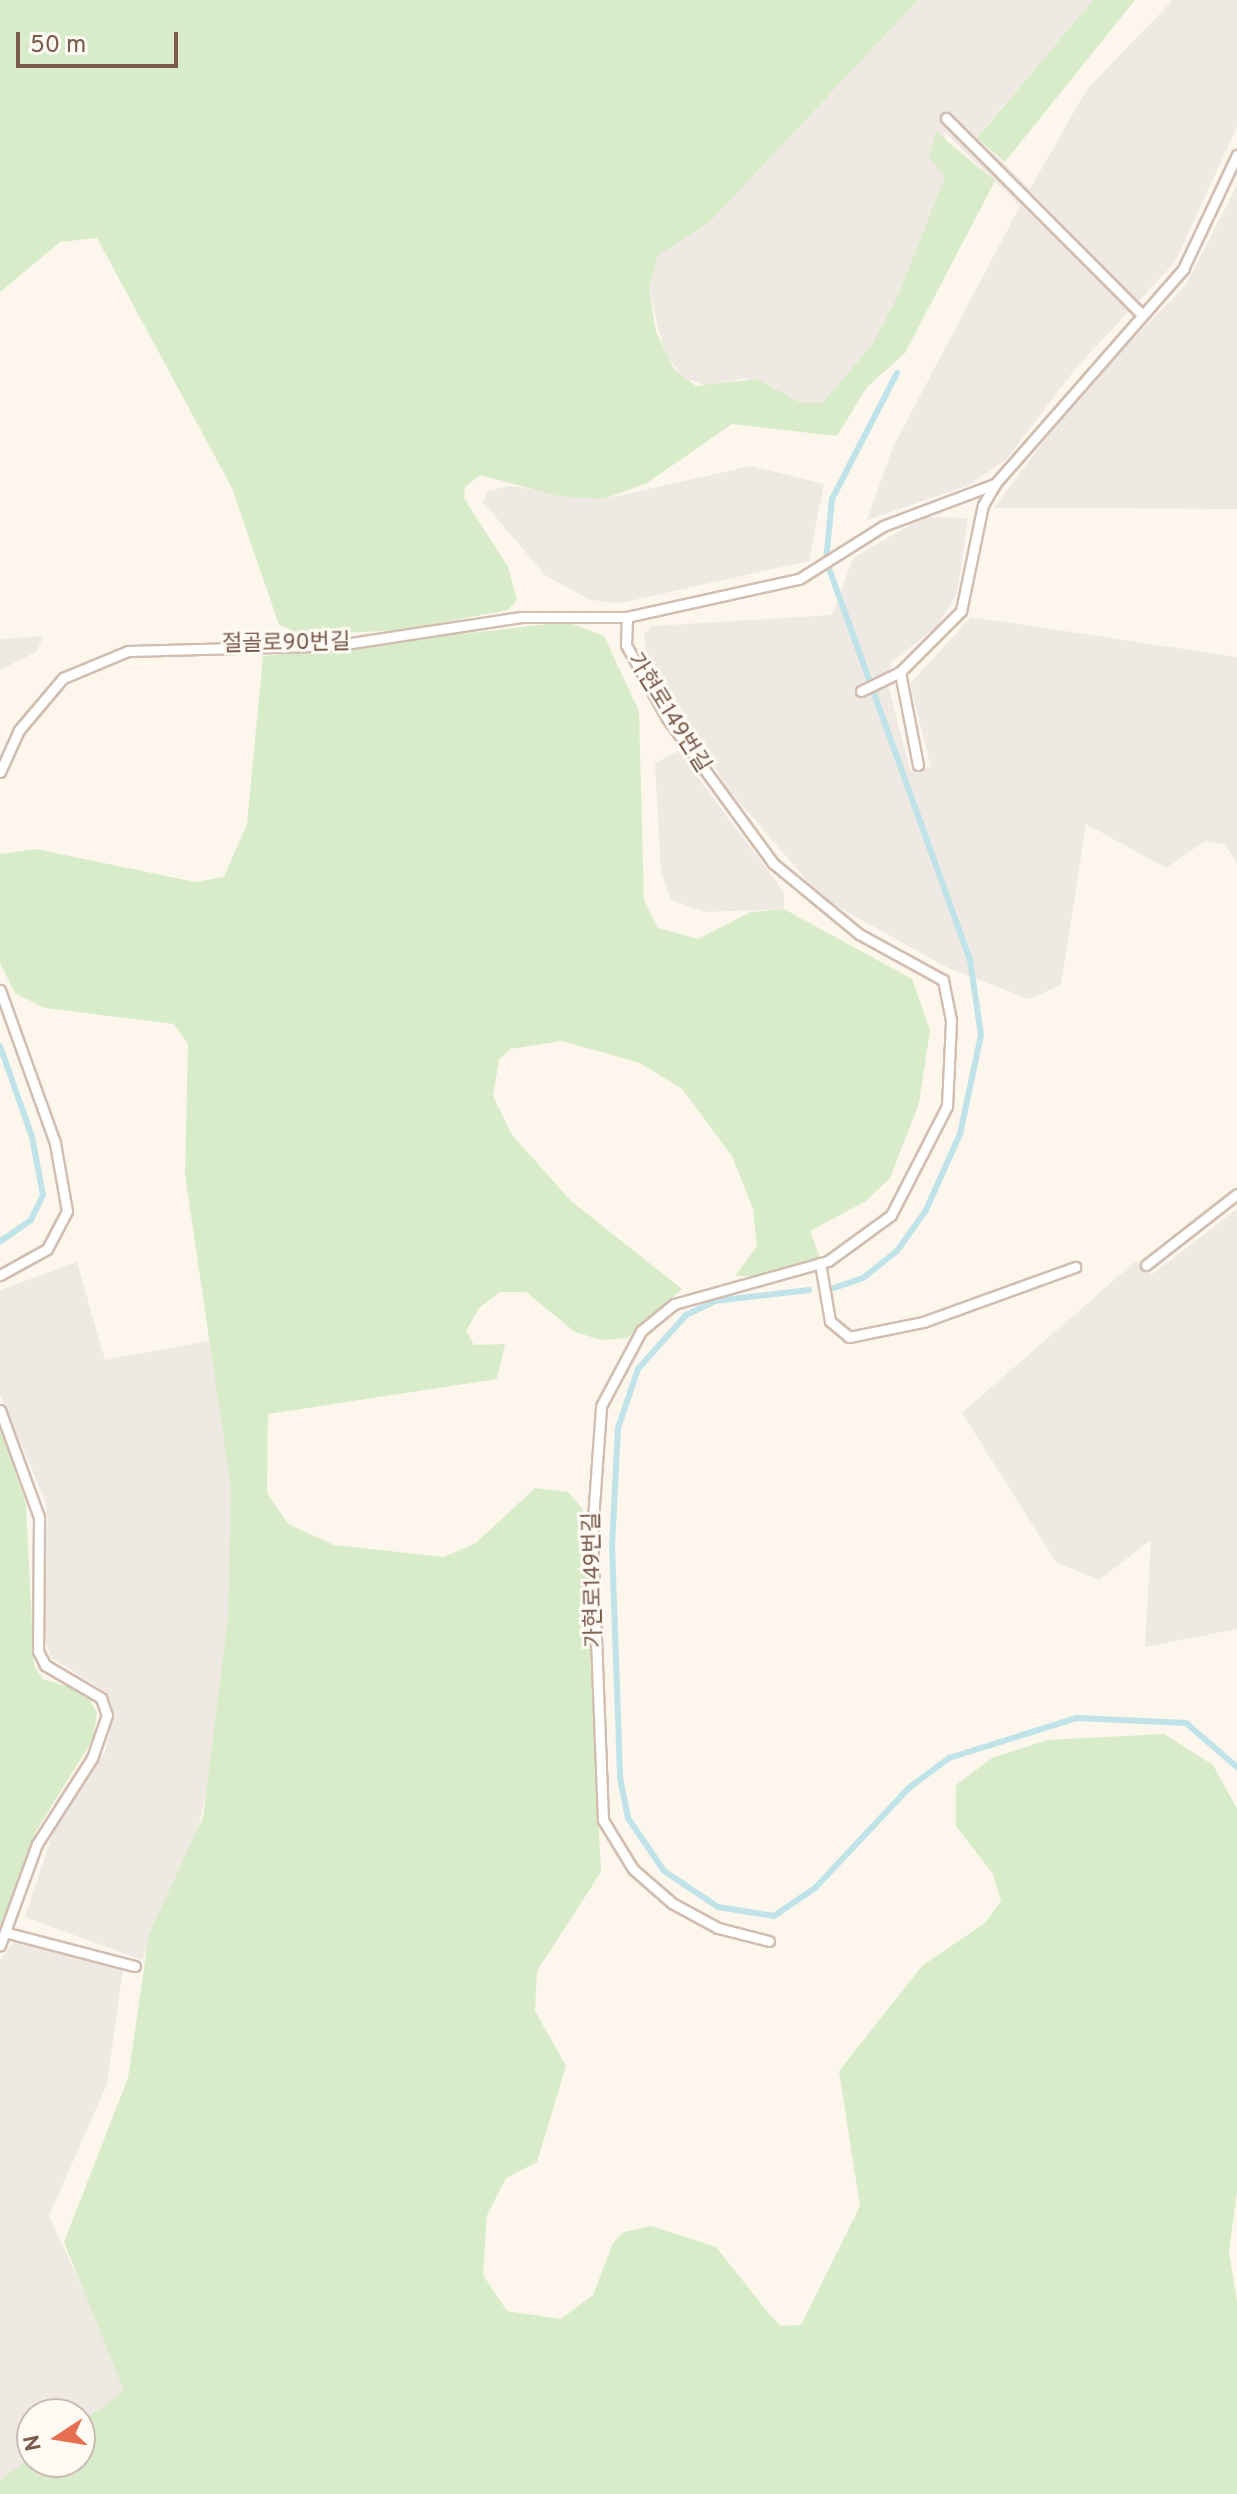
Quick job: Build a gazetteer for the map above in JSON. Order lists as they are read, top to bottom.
{
  "streets": {
    "lane": ["절골로90번길", "가현로149번길"]
  },
  "crossings": [
    ["절골로90번길", "가현로149번길"]
  ],
  "scale_bar": "50 m",
  "north": "left"
}
